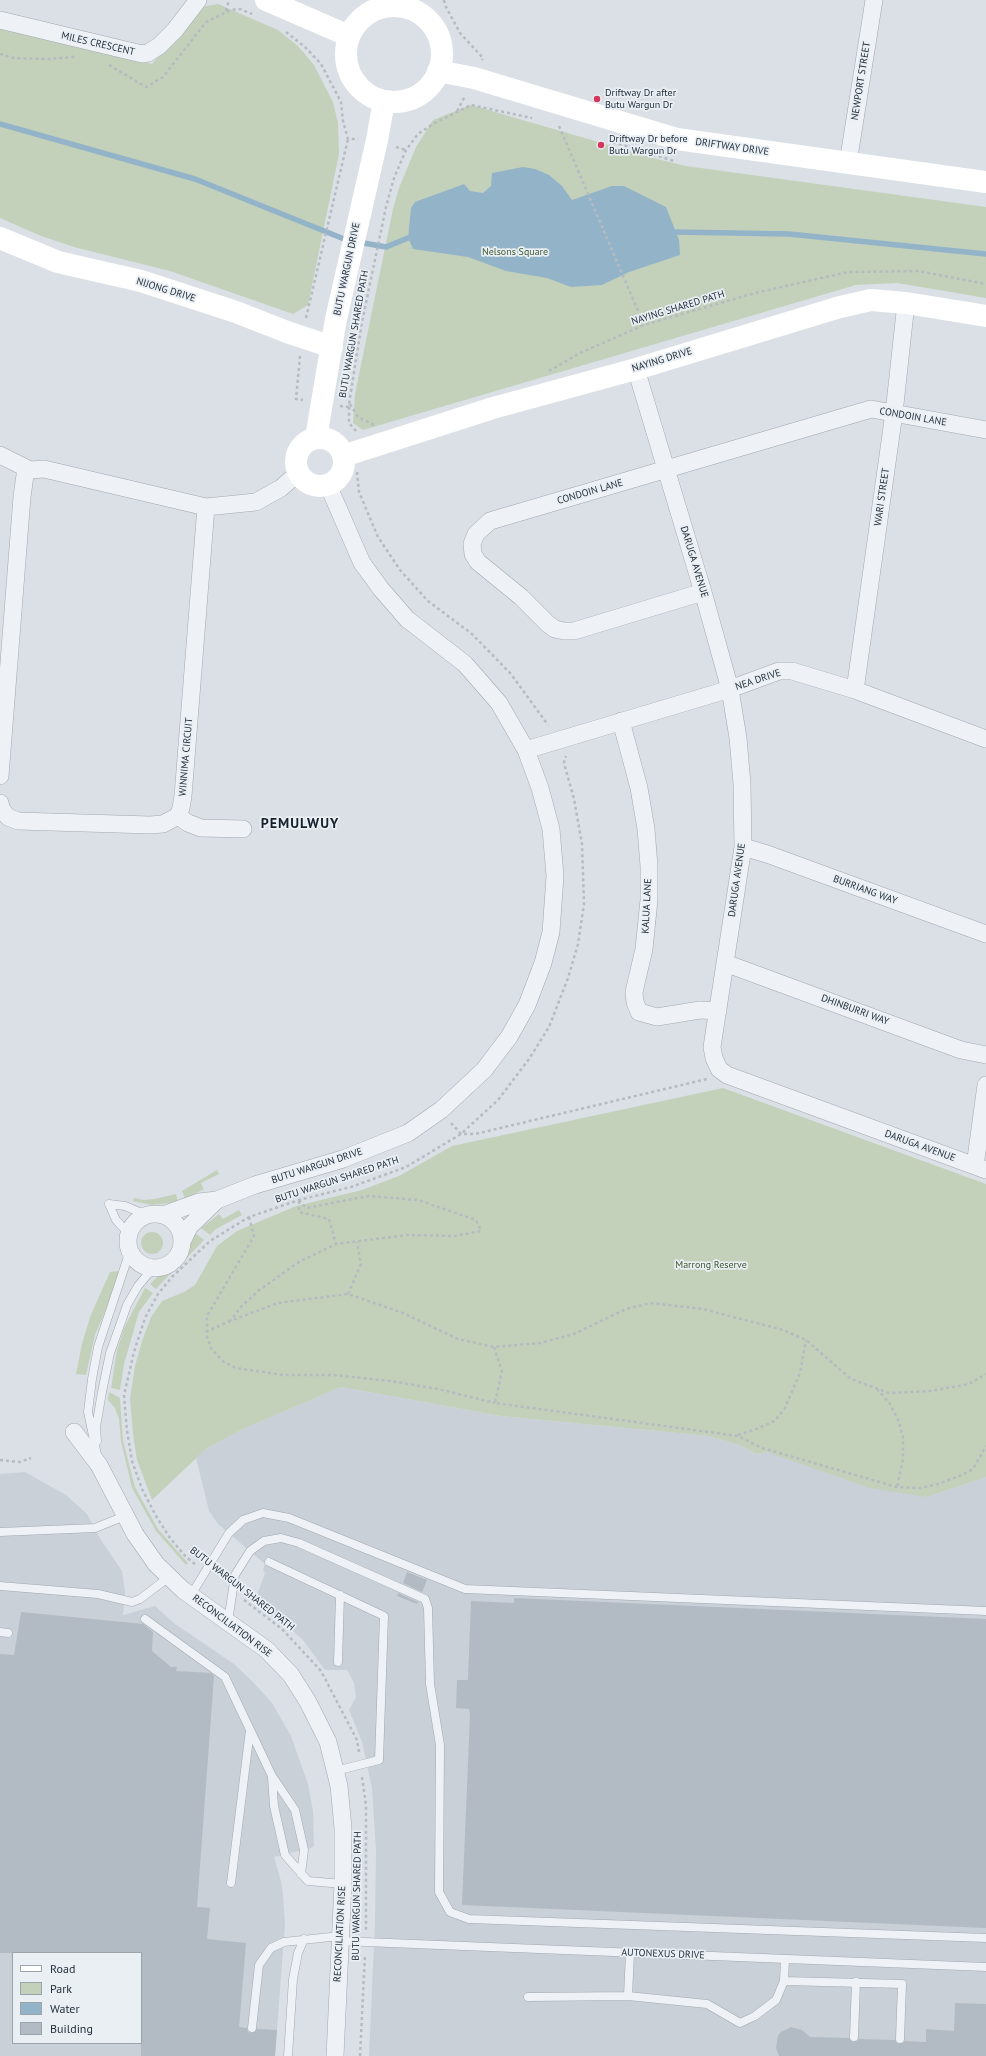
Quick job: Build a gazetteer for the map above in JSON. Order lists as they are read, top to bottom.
{
  "streets": {
    "street": [
      "MILES CRESCENT",
      "NEWPORT STREET",
      "DRIFTWAY DRIVE",
      "BUTU WARGUN DRIVE",
      "NIJONG DRIVE",
      "NAYING DRIVE",
      "CONDOIN LANE",
      "WARI STREET",
      "DARUGA AVENUE",
      "NEA DRIVE",
      "WINNIMA CIRCUIT",
      "BURRIANG WAY",
      "KALUA LANE",
      "DHINBURRI WAY",
      "RECONCILIATION RISE"
    ],
    "lane": ["AUTONEXUS DRIVE"],
    "path": ["NAYING SHARED PATH", "BUTU WARGUN SHARED PATH"]
  },
  "crossings": [
    ["NEWPORT STREET", "DRIFTWAY DRIVE"],
    ["DRIFTWAY DRIVE", "BUTU WARGUN DRIVE"],
    ["BUTU WARGUN DRIVE", "NIJONG DRIVE"],
    ["BUTU WARGUN DRIVE", "BUTU WARGUN SHARED PATH"],
    ["BUTU WARGUN DRIVE", "NAYING DRIVE"],
    ["BUTU WARGUN DRIVE", "NEA DRIVE"],
    ["BUTU WARGUN SHARED PATH", "NAYING DRIVE"],
    ["BUTU WARGUN SHARED PATH", "NEA DRIVE"],
    ["BUTU WARGUN SHARED PATH", "AUTONEXUS DRIVE"],
    ["NAYING DRIVE", "WARI STREET"],
    ["NAYING DRIVE", "DARUGA AVENUE"],
    ["CONDOIN LANE", "WARI STREET"],
    ["CONDOIN LANE", "DARUGA AVENUE"],
    ["WARI STREET", "NEA DRIVE"],
    ["DARUGA AVENUE", "NEA DRIVE"],
    ["DARUGA AVENUE", "BURRIANG WAY"],
    ["DARUGA AVENUE", "KALUA LANE"],
    ["DARUGA AVENUE", "DHINBURRI WAY"],
    ["NEA DRIVE", "KALUA LANE"],
    ["RECONCILIATION RISE", "AUTONEXUS DRIVE"]
  ],
  "districts": ["PEMULWUY"],
  "parks": ["Nelsons Square", "Marrong Reserve"],
  "places": ["Driftway Dr after Butu Wargun Dr", "Driftway Dr before Butu Wargun Dr"],
  "legend": [
    "Road",
    "Park",
    "Water",
    "Building"
  ]
}
